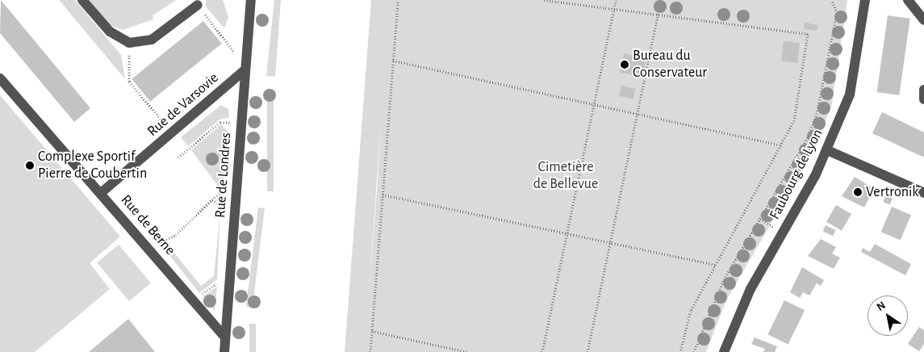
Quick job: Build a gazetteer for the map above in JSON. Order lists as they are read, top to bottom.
{
  "streets": {
    "street": [
      "Rue de Varsovie",
      "Faubourg de Lyon",
      "Rue de Londres",
      "Rue de Berne"
    ]
  },
  "crossings": [
    ["Rue de Varsovie", "Rue de Londres"],
    ["Rue de Varsovie", "Rue de Berne"],
    ["Rue de Londres", "Rue de Berne"]
  ],
  "parks": ["Cimetière de Bellevue"],
  "places": ["Bureau du Conservateur", "Complexe Sportif Pierre de Coubertin", "Vertronik"],
  "north": "top left"
}
